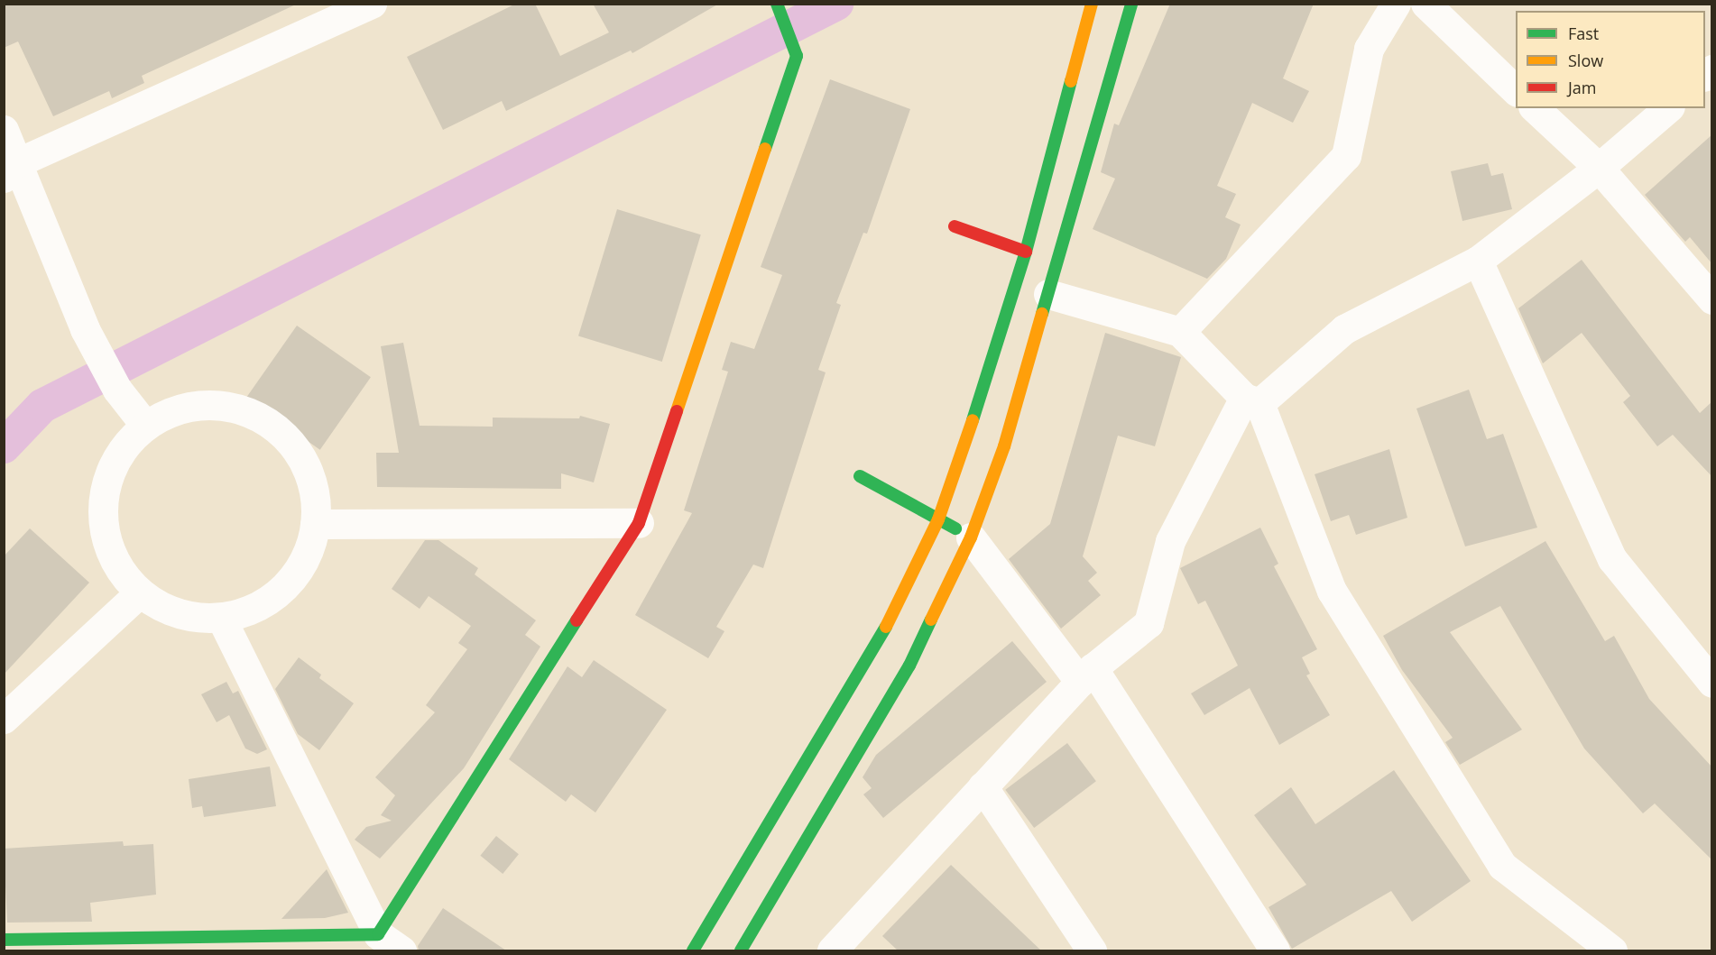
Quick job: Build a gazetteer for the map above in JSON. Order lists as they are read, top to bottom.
{
  "legend": ["Fast", "Slow", "Jam"]
}
